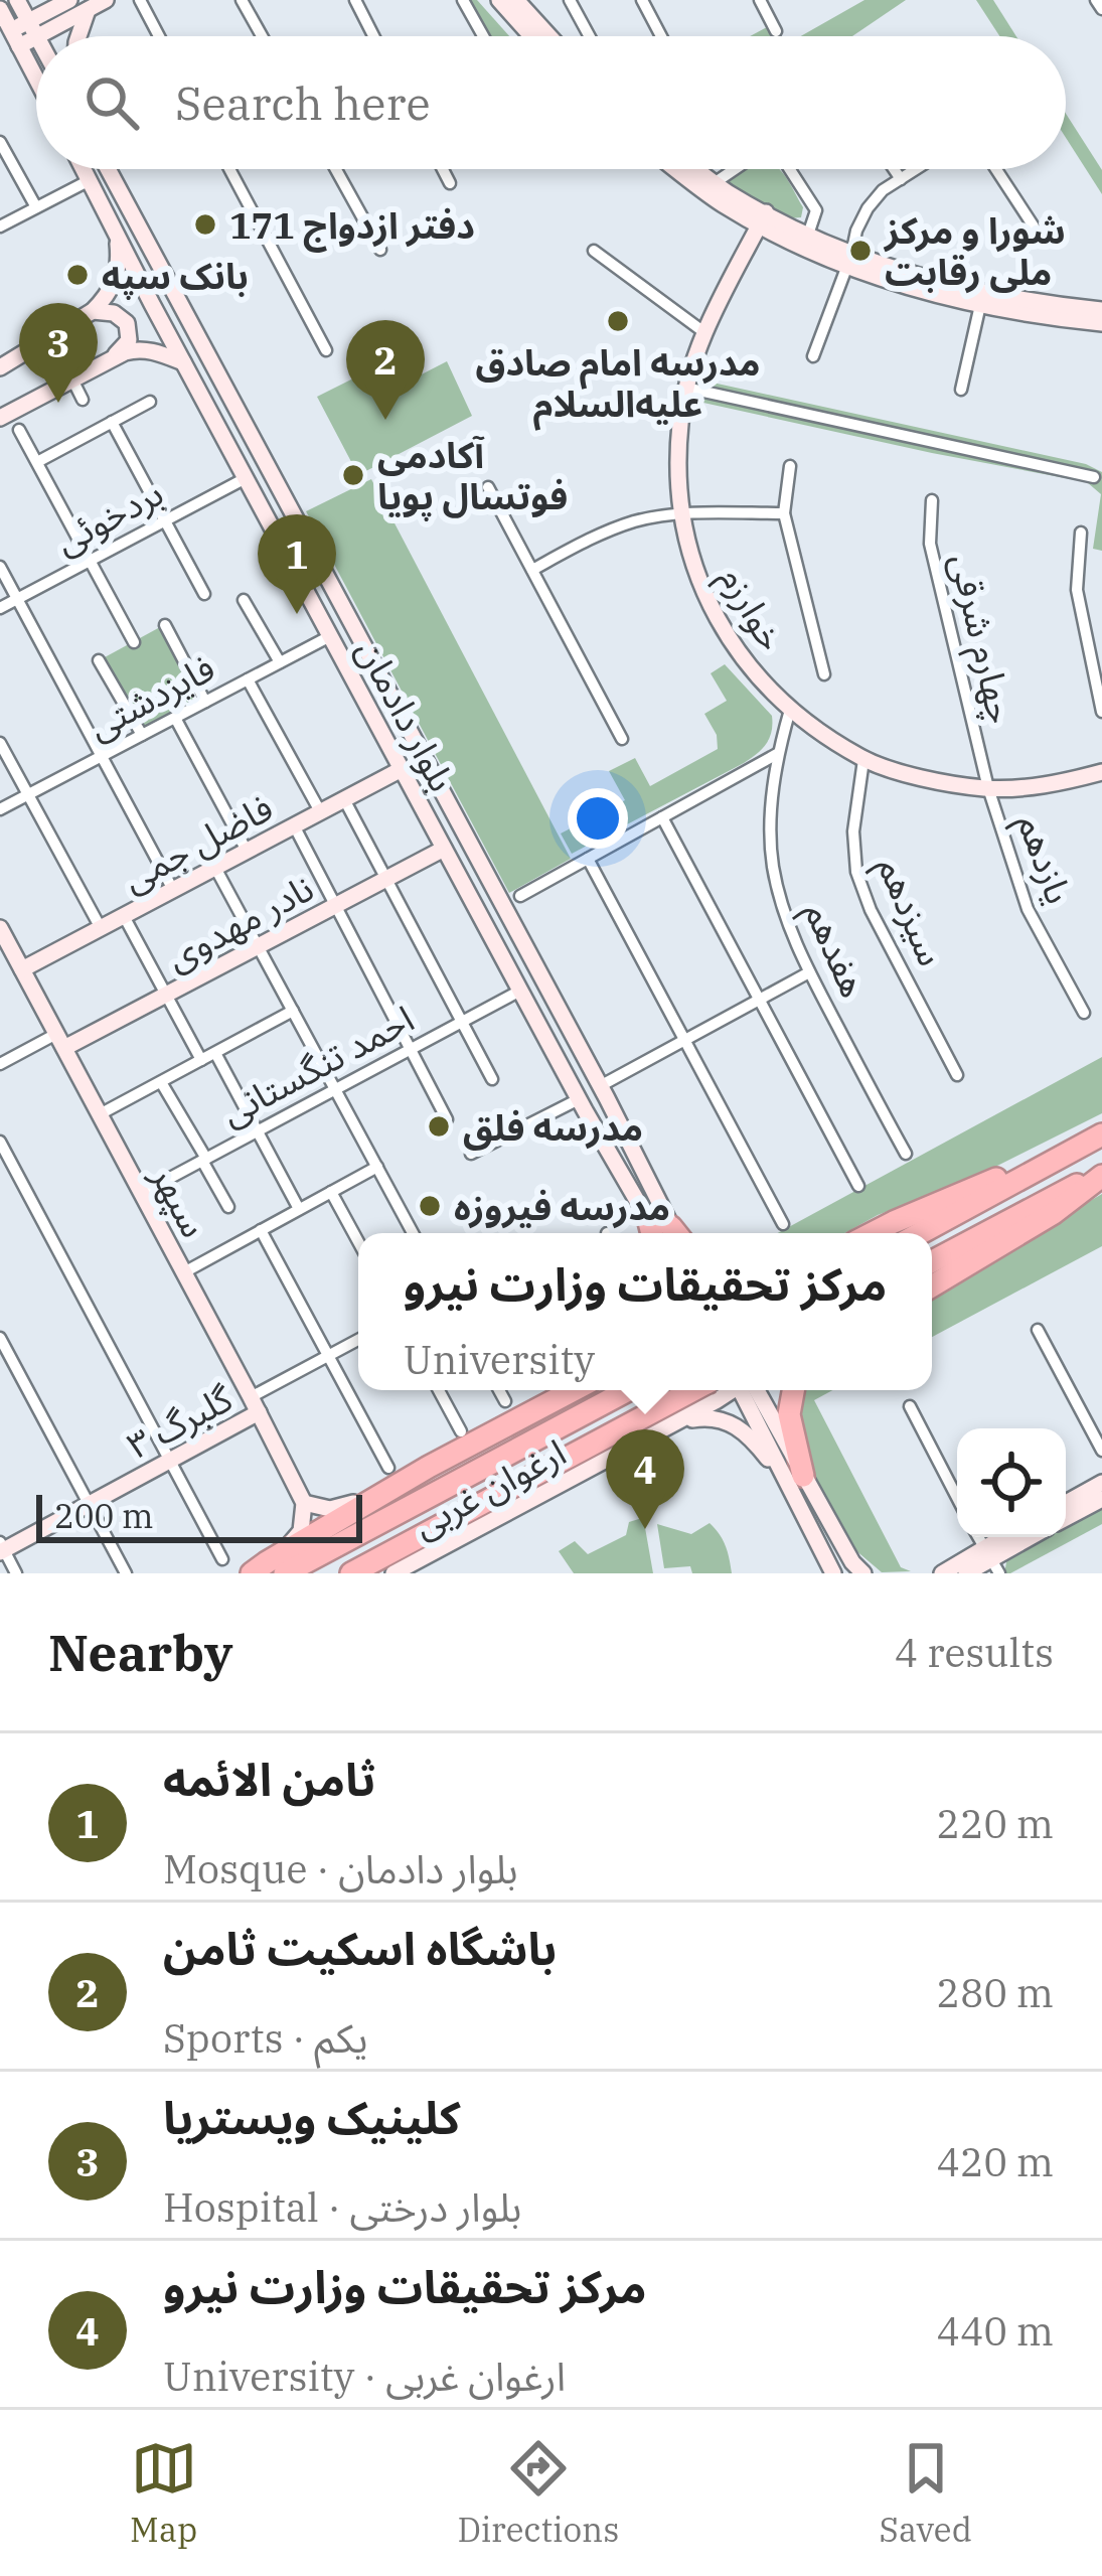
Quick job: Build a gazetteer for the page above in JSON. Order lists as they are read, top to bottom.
{
  "streets": {
    "street": [
      "بردخوئی",
      "خوارزم",
      "چهارم شرقی",
      "فایزدشتی",
      "بلوار دادمان",
      "فاضل جمی",
      "یازدهم",
      "سیزدهم",
      "نادر مهدوی",
      "هفدهم",
      "احمد تنگستانی",
      "سپهر",
      "گلبرگ ۳",
      "ارغوان غربی"
    ]
  },
  "crossings": [
    ["بردخوئی", "بلوار دادمان"],
    ["خوارزم", "چهارم شرقی"],
    ["خوارزم", "یازدهم"],
    ["خوارزم", "سیزدهم"],
    ["خوارزم", "هفدهم"],
    ["چهارم شرقی", "یازدهم"],
    ["فایزدشتی", "بلوار دادمان"],
    ["بلوار دادمان", "فاضل جمی"],
    ["بلوار دادمان", "نادر مهدوی"],
    ["بلوار دادمان", "احمد تنگستانی"],
    ["فاضل جمی", "سپهر"],
    ["نادر مهدوی", "سپهر"],
    ["احمد تنگستانی", "سپهر"],
    ["سپهر", "گلبرگ ۳"]
  ],
  "places": [
    "دفتر ازدواج 171",
    "شورا و مرکز ملی رقابت",
    "بانک سپه",
    "مدرسه امام صادق علیه‌السلام",
    "آکادمی فوتسال پویا",
    "مدرسه فلق",
    "مدرسه فیروزه"
  ],
  "scale_bar": "200 m",
  "page": {
    "search": "Search here",
    "pins": [
      "3",
      "2",
      "1",
      "4"
    ],
    "popup": ["مرکز تحقیقات وزارت نیرو", "University"],
    "scale": "200 m",
    "heading": ["Nearby", "4 results"],
    "list": [
      {
        "mark": "1",
        "name": "ثامن الائمه",
        "note": "Mosque · بلوار دادمان",
        "value": "220 m"
      },
      {
        "mark": "2",
        "name": "باشگاه اسکیت ثامن",
        "note": "Sports · یکم",
        "value": "280 m"
      },
      {
        "mark": "3",
        "name": "کلینیک ویستریا",
        "note": "Hospital · بلوار درختی",
        "value": "420 m"
      },
      {
        "mark": "4",
        "name": "مرکز تحقیقات وزارت نیرو",
        "note": "University · ارغوان غربی",
        "value": "440 m"
      }
    ],
    "nav": ["Map", "Directions", "Saved"]
  }
}
